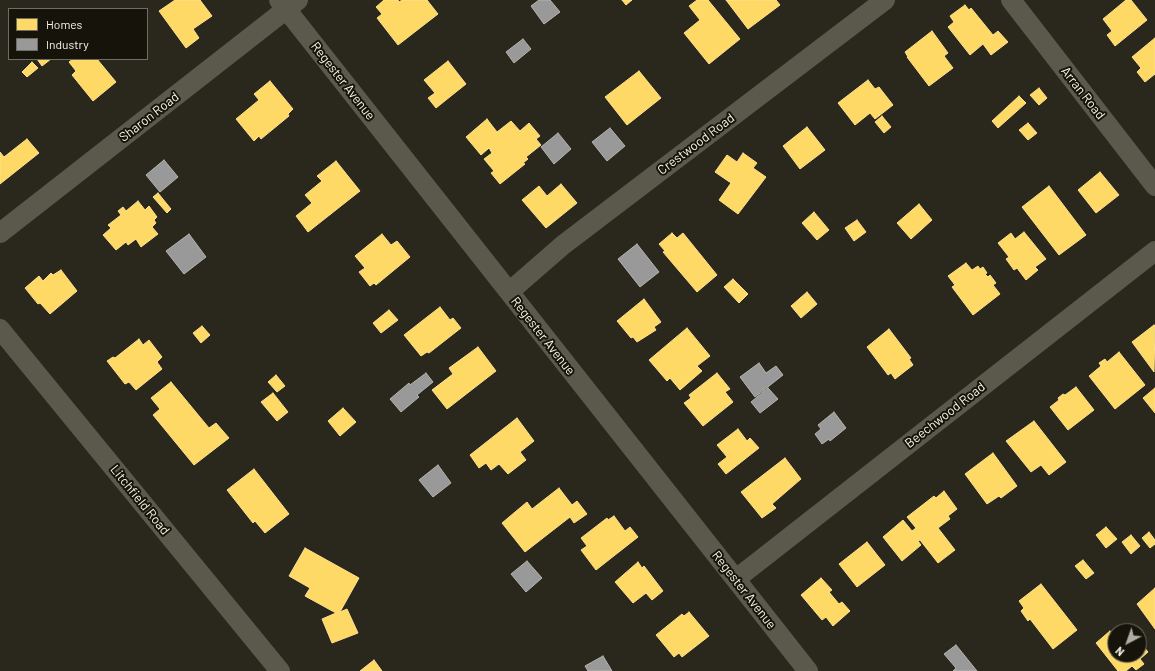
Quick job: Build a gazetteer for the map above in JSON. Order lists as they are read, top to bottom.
{
  "streets": {
    "street": [
      "Regester Avenue",
      "Arran Road",
      "Sharon Road",
      "Crestwood Road",
      "Beechwood Road",
      "Litchfield Road"
    ]
  },
  "crossings": [
    ["Regester Avenue", "Sharon Road"],
    ["Regester Avenue", "Crestwood Road"],
    ["Regester Avenue", "Beechwood Road"]
  ],
  "legend": ["Homes", "Industry"],
  "north": "bottom left"
}
